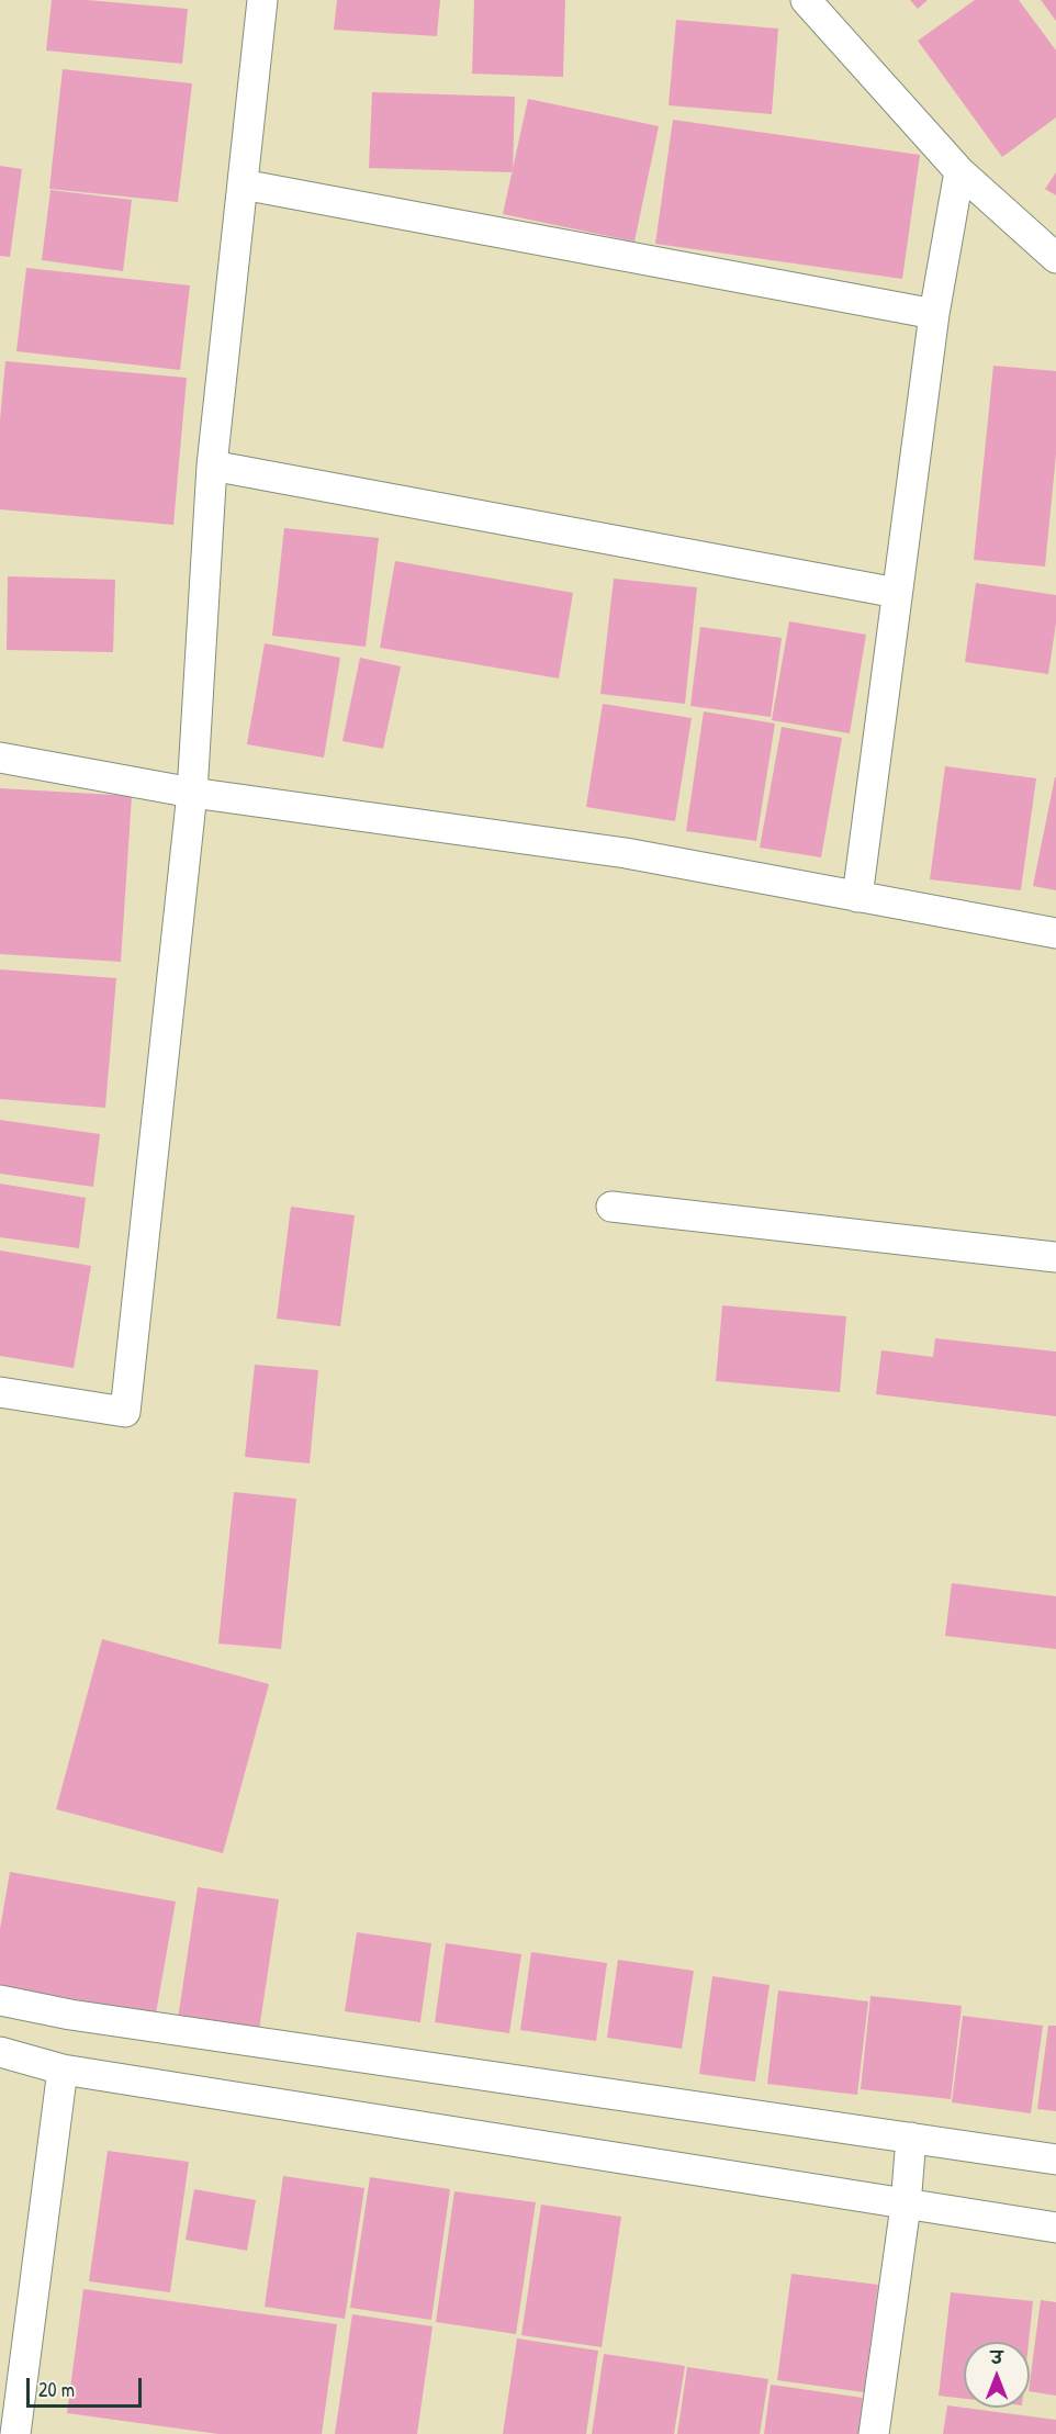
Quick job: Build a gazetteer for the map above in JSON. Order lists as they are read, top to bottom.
{
  "scale_bar": "20 m",
  "north": "top"
}
